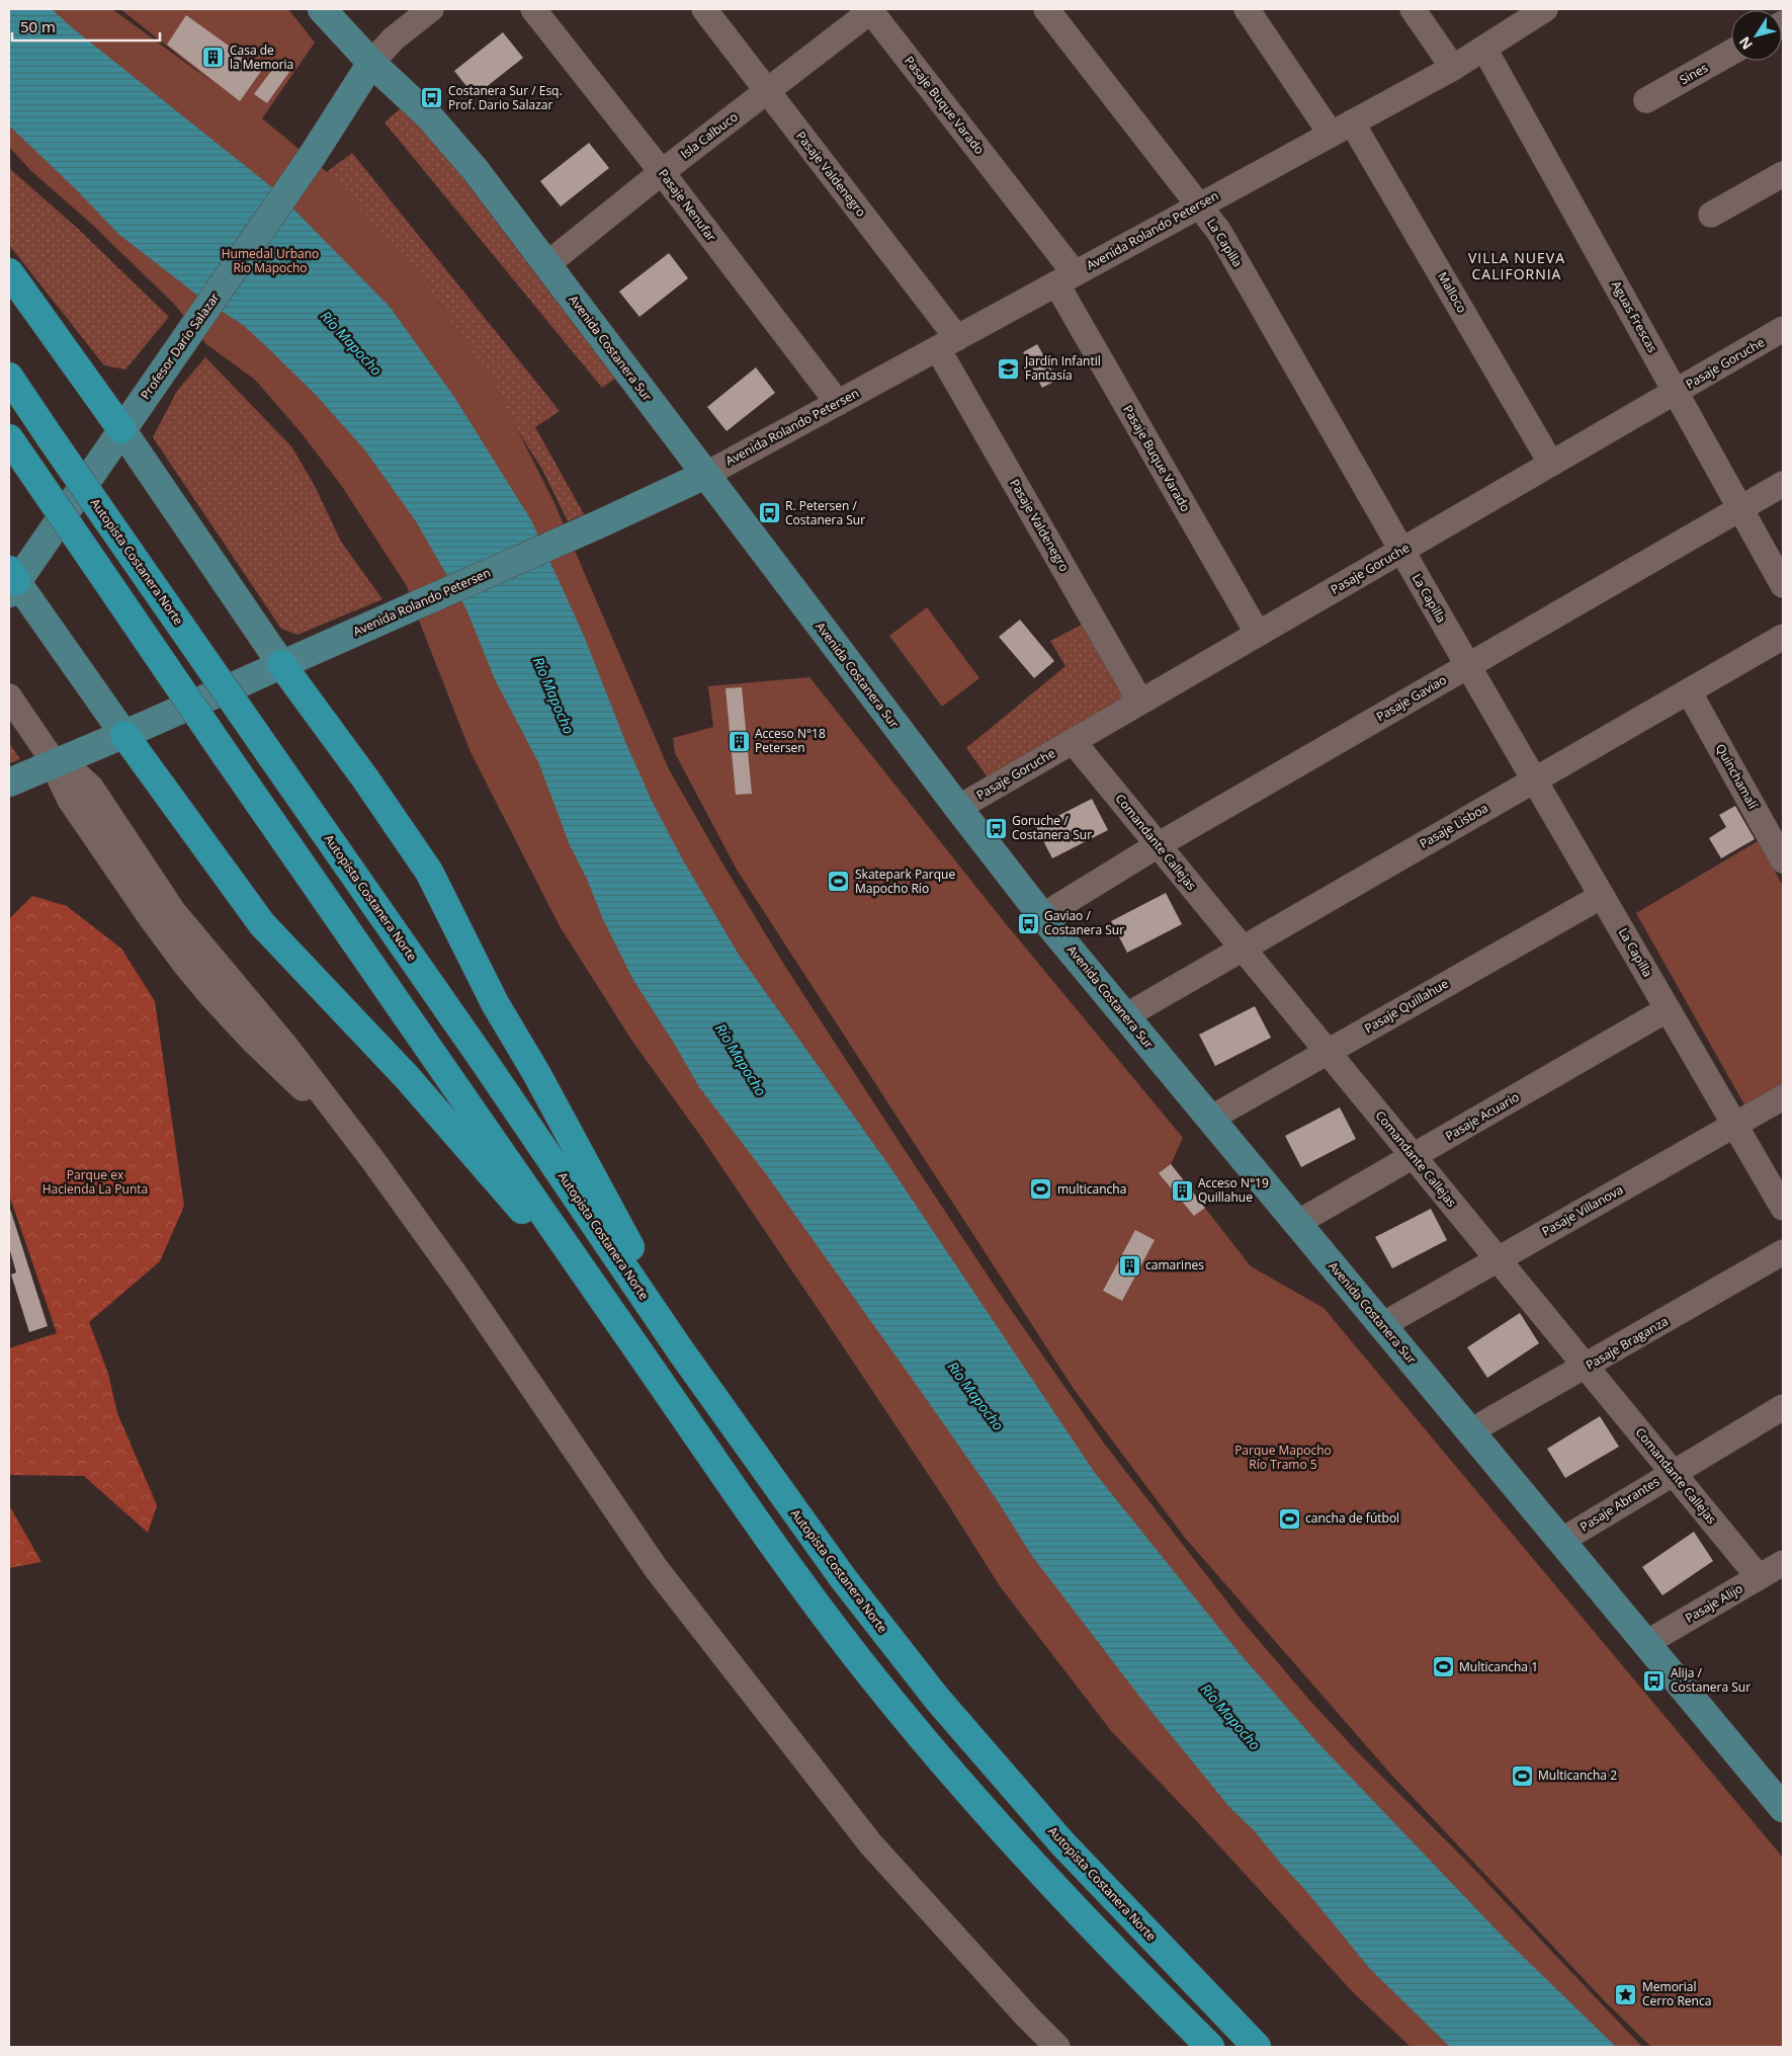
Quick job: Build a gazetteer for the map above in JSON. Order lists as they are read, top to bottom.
{
  "streets": {
    "highway": ["Autopista Costanera Norte"],
    "main road": ["Avenida Rolando Petersen", "Profesor Darío Salazar", "Avenida Costanera Sur"],
    "street": [
      "Sines",
      "Pasaje Buque Varado",
      "Isla Calbuco",
      "Pasaje Valdenegro",
      "Pasaje Nenufar",
      "La Capilla",
      "Malloco",
      "Aguas Frescas",
      "Pasaje Goruche",
      "Pasaje Gaviao",
      "Quinchamalí",
      "Pasaje Lisboa",
      "Comandante Callejas",
      "Pasaje Quillahue",
      "Pasaje Acuario",
      "Pasaje Villanova",
      "Pasaje Braganza",
      "Pasaje Abrantes",
      "Pasaje Alijo"
    ]
  },
  "crossings": [
    ["Pasaje Buque Varado", "Isla Calbuco"],
    ["Pasaje Buque Varado", "Avenida Rolando Petersen"],
    ["Pasaje Buque Varado", "Pasaje Goruche"],
    ["Isla Calbuco", "Pasaje Valdenegro"],
    ["Isla Calbuco", "Pasaje Nenufar"],
    ["Isla Calbuco", "Avenida Costanera Sur"],
    ["Pasaje Valdenegro", "Avenida Rolando Petersen"],
    ["Pasaje Valdenegro", "Pasaje Goruche"],
    ["Pasaje Nenufar", "Avenida Rolando Petersen"],
    ["Avenida Rolando Petersen", "La Capilla"],
    ["Avenida Rolando Petersen", "Malloco"],
    ["Avenida Rolando Petersen", "Aguas Frescas"],
    ["Avenida Rolando Petersen", "Avenida Costanera Sur"],
    ["La Capilla", "Pasaje Goruche"],
    ["La Capilla", "Pasaje Gaviao"],
    ["La Capilla", "Pasaje Lisboa"],
    ["La Capilla", "Pasaje Quillahue"],
    ["La Capilla", "Pasaje Acuario"],
    ["La Capilla", "Pasaje Villanova"],
    ["Malloco", "Pasaje Goruche"],
    ["Aguas Frescas", "Pasaje Goruche"],
    ["Aguas Frescas", "Pasaje Gaviao"],
    ["Profesor Darío Salazar", "Avenida Costanera Sur"],
    ["Avenida Costanera Sur", "Pasaje Goruche"],
    ["Avenida Costanera Sur", "Pasaje Gaviao"],
    ["Avenida Costanera Sur", "Pasaje Lisboa"],
    ["Avenida Costanera Sur", "Pasaje Quillahue"],
    ["Avenida Costanera Sur", "Pasaje Acuario"],
    ["Avenida Costanera Sur", "Pasaje Villanova"],
    ["Avenida Costanera Sur", "Pasaje Braganza"],
    ["Avenida Costanera Sur", "Pasaje Abrantes"],
    ["Avenida Costanera Sur", "Pasaje Alijo"],
    ["Pasaje Goruche", "Comandante Callejas"],
    ["Pasaje Gaviao", "Comandante Callejas"],
    ["Quinchamalí", "Pasaje Lisboa"],
    ["Pasaje Lisboa", "Comandante Callejas"],
    ["Comandante Callejas", "Pasaje Quillahue"],
    ["Comandante Callejas", "Pasaje Acuario"],
    ["Comandante Callejas", "Pasaje Villanova"],
    ["Comandante Callejas", "Pasaje Braganza"],
    ["Comandante Callejas", "Pasaje Abrantes"],
    ["Comandante Callejas", "Pasaje Alijo"]
  ],
  "districts": ["VILLA NUEVA CALIFORNIA"],
  "water": ["Río Mapocho"],
  "parks": ["Humedal Urbano Río Mapocho", "Parque ex Hacienda La Punta", "Parque Mapocho Río Tramo 5"],
  "places": {
    "building": [
      "Casa de la Memoria",
      "Acceso N°18 Petersen",
      "Acceso N°19 Quillahue",
      "camarines"
    ],
    "bus stop": [
      "Costanera Sur / Esq. Prof. Dario Salazar",
      "R. Petersen / Costanera Sur",
      "Goruche / Costanera Sur",
      "Gaviao / Costanera Sur",
      "Alija / Costanera Sur"
    ],
    "school or university": ["Jardín Infantil Fantasía"],
    "sports": [
      "Skatepark Parque Mapocho Río",
      "multicancha",
      "cancha de fútbol",
      "Multicancha 1",
      "Multicancha 2"
    ],
    "place": ["Memorial Cerro Renca"]
  },
  "scale_bar": "50 m",
  "north": "bottom left"
}
